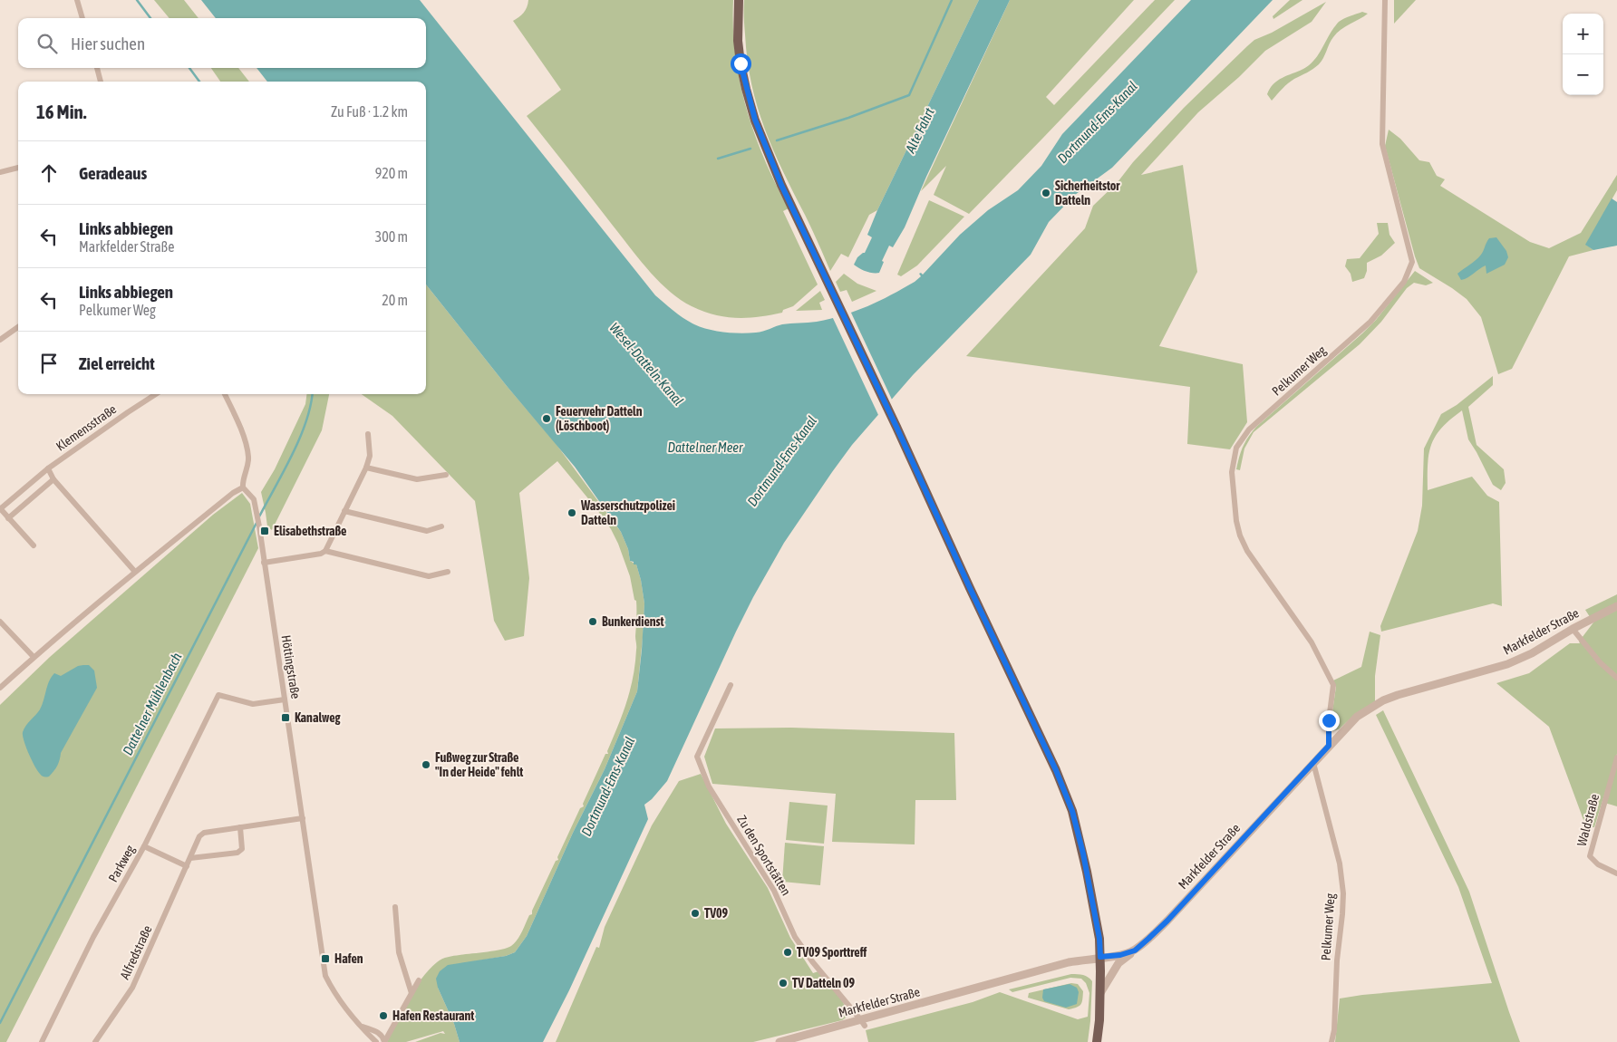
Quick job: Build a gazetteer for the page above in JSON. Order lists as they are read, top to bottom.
{
  "streets": {
    "street": [
      "Pelkumer Weg",
      "Klemensstraße",
      "Markfelder Straße",
      "Höttingstraße",
      "Waldstraße",
      "Zu den Sportstätten",
      "Parkweg",
      "Alfredstraße"
    ]
  },
  "crossings": [
    ["Pelkumer Weg", "Markfelder Straße"],
    ["Markfelder Straße", "Zu den Sportstätten"],
    ["Höttingstraße", "Parkweg"],
    ["Höttingstraße", "Alfredstraße"]
  ],
  "water": [
    "Dortmund-Ems-Kanal",
    "Alte Fahrt",
    "Wesel-Datteln-Kanal",
    "Dattelner Meer",
    "Dattelner Mühlenbach"
  ],
  "places": {
    "other": [
      "Sicherheitstor Datteln",
      "Feuerwehr Datteln (Löschboot)",
      "Wasserschutzpolizei Datteln",
      "Bunkerdienst",
      "Fußweg zur Straße \"In der Heide\" fehlt",
      "TV09",
      "TV09 Sporttreff",
      "TV Datteln 09",
      "Hafen Restaurant"
    ],
    "transit": ["Elisabethstraße", "Kanalweg", "Hafen"]
  },
  "page": {
    "map_buttons": ["+", "−"],
    "search": "Hier suchen",
    "heading": ["16 Min.", "Zu Fuß · 1.2 km"],
    "list": [
      ["Geradeaus", "920 m"],
      ["Links abbiegen", "Markfelder Straße", "300 m"],
      ["Links abbiegen", "Pelkumer Weg", "20 m"],
      "Ziel erreicht"
    ]
  }
}
